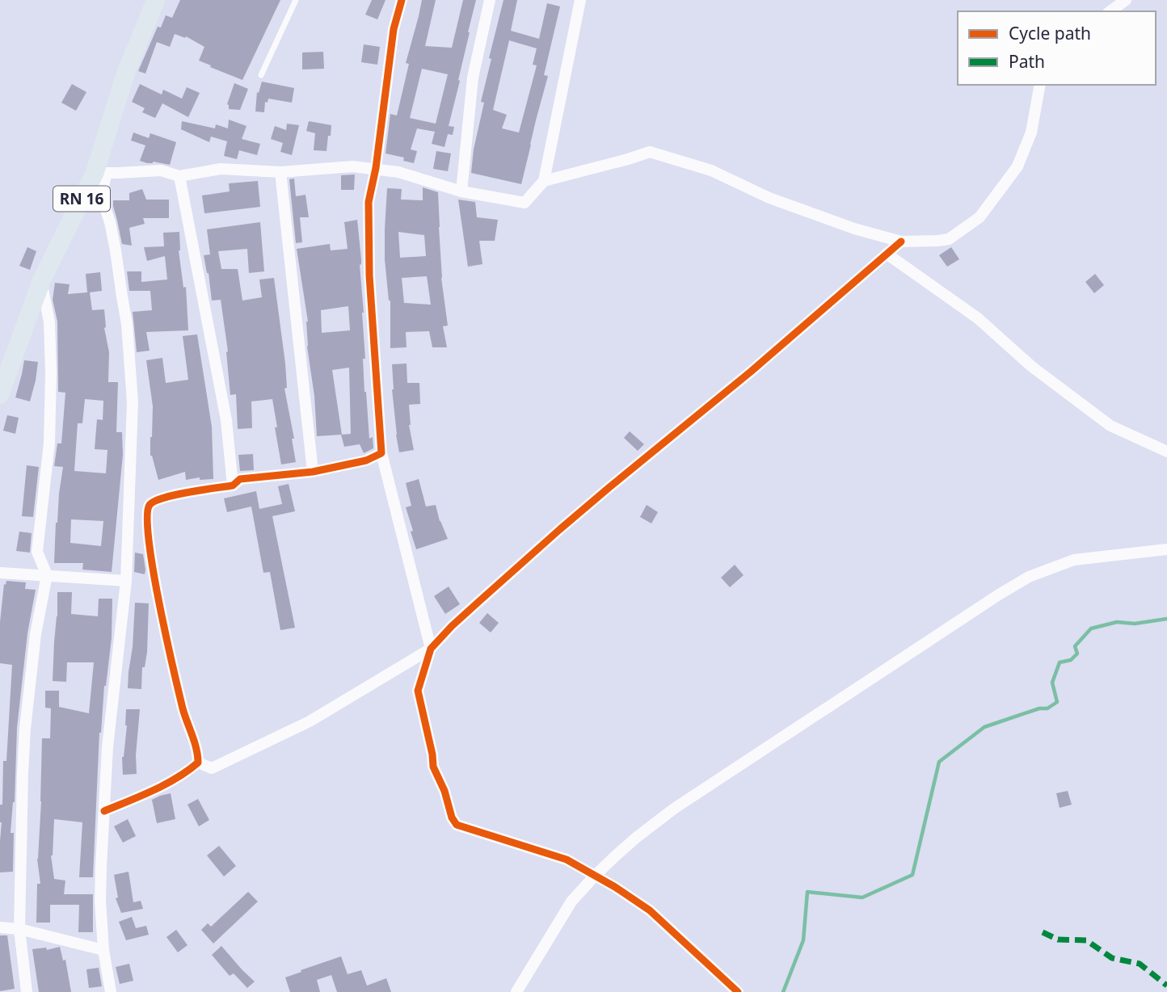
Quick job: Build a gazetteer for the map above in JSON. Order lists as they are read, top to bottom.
{
  "streets": {
    "main road": ["RN 16"]
  },
  "legend": ["Cycle path", "Path"]
}
